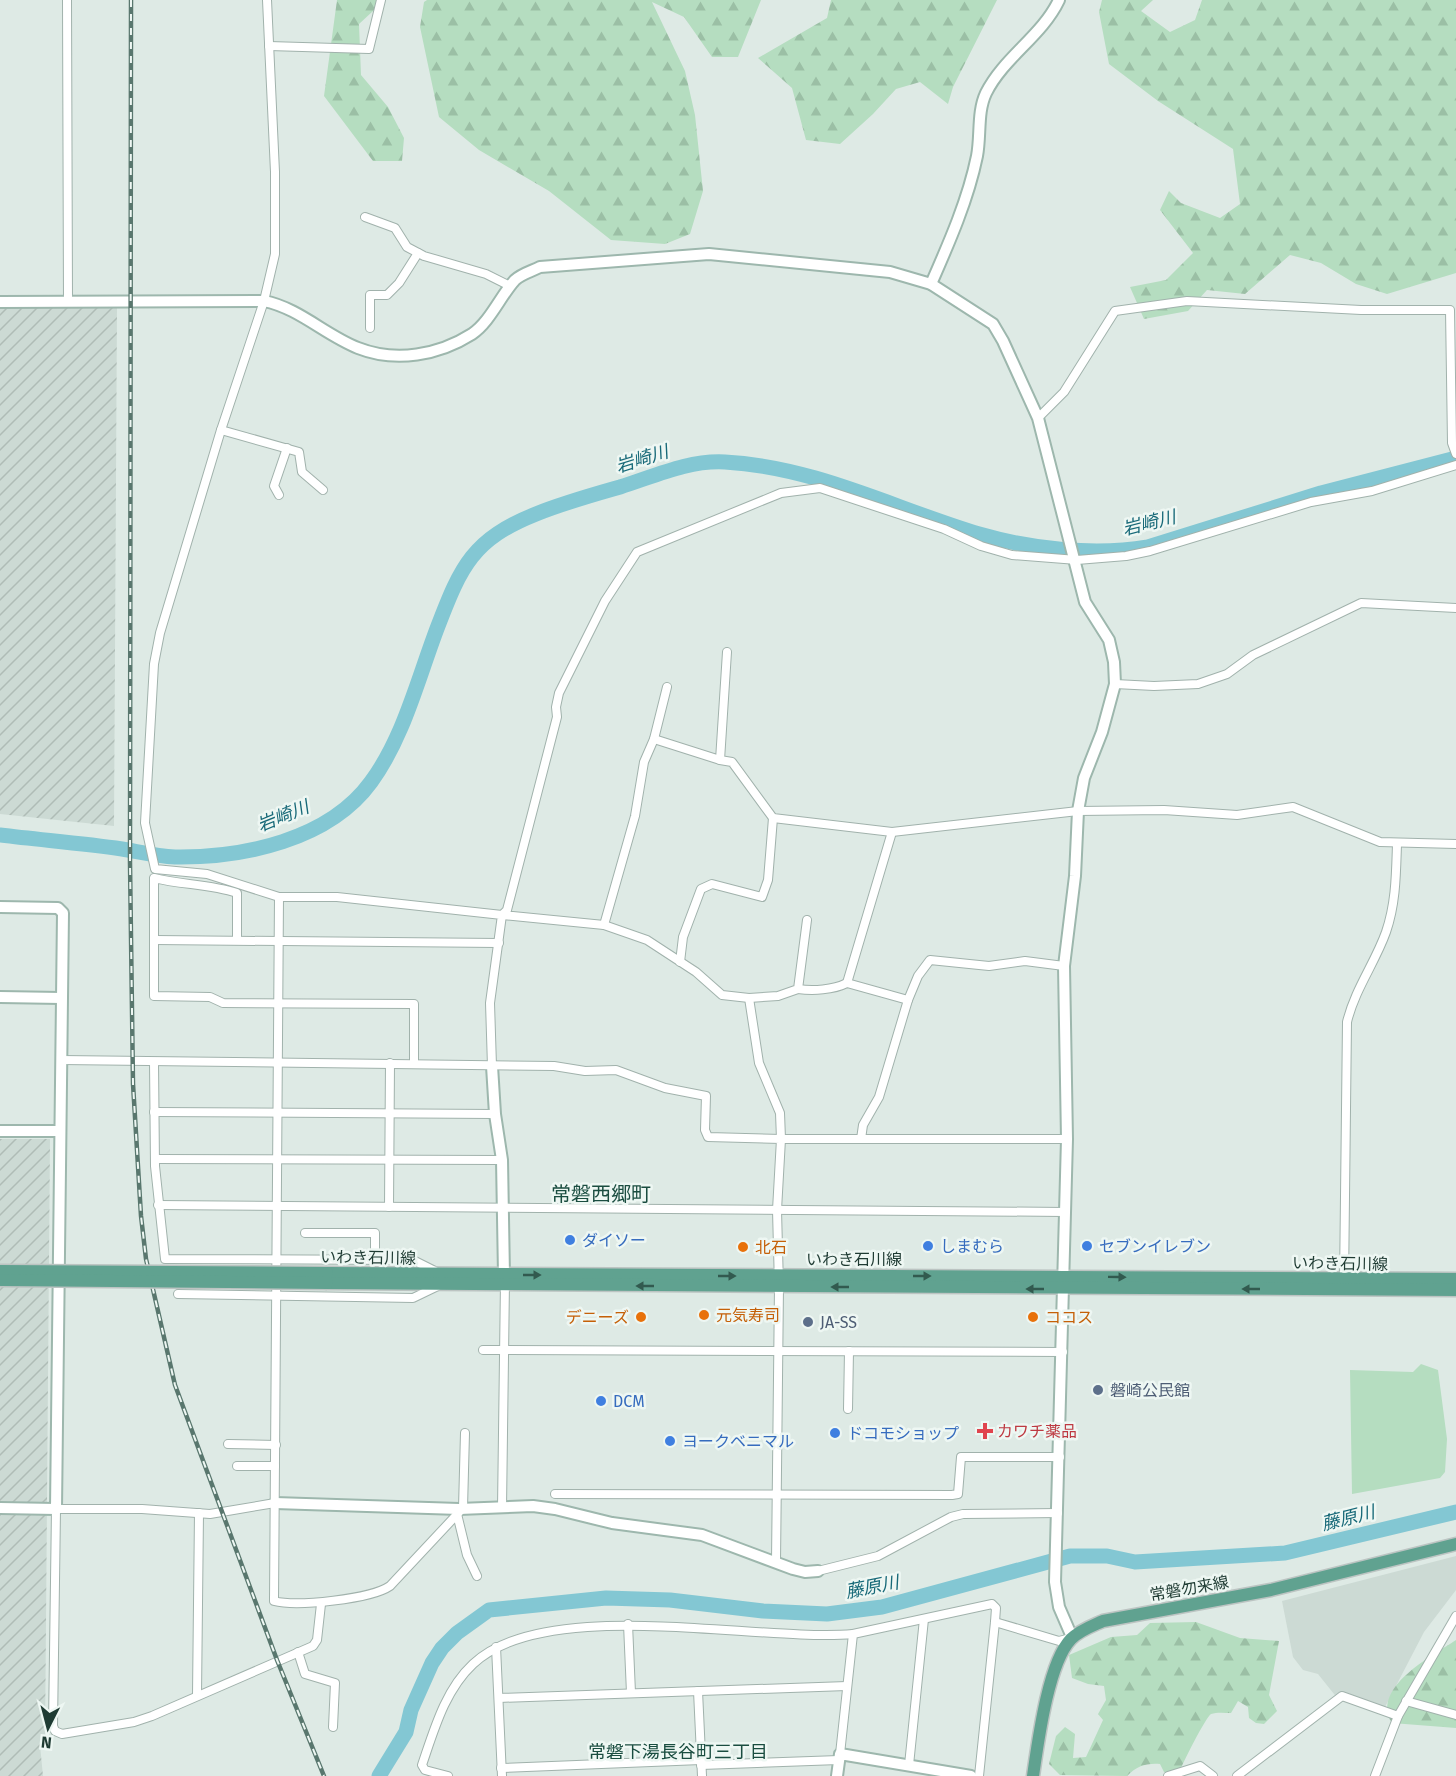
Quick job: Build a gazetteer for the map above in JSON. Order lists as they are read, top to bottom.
{
  "streets": {
    "main road": ["いわき石川線", "常磐勿来線"]
  },
  "districts": ["常磐西郷町", "常磐下湯長谷町三丁目"],
  "water": ["岩崎川", "藤原川"],
  "places": {
    "other": [
      "ダイソー",
      "しまむら",
      "セブンイレブン",
      "北石",
      "元気寿司",
      "デニーズ",
      "ココス",
      "JA-SS",
      "磐崎公民館",
      "DCM",
      "ドコモショップ",
      "ヨークベニマル"
    ],
    "health": ["カワチ薬品"]
  },
  "north": "bottom"
}
